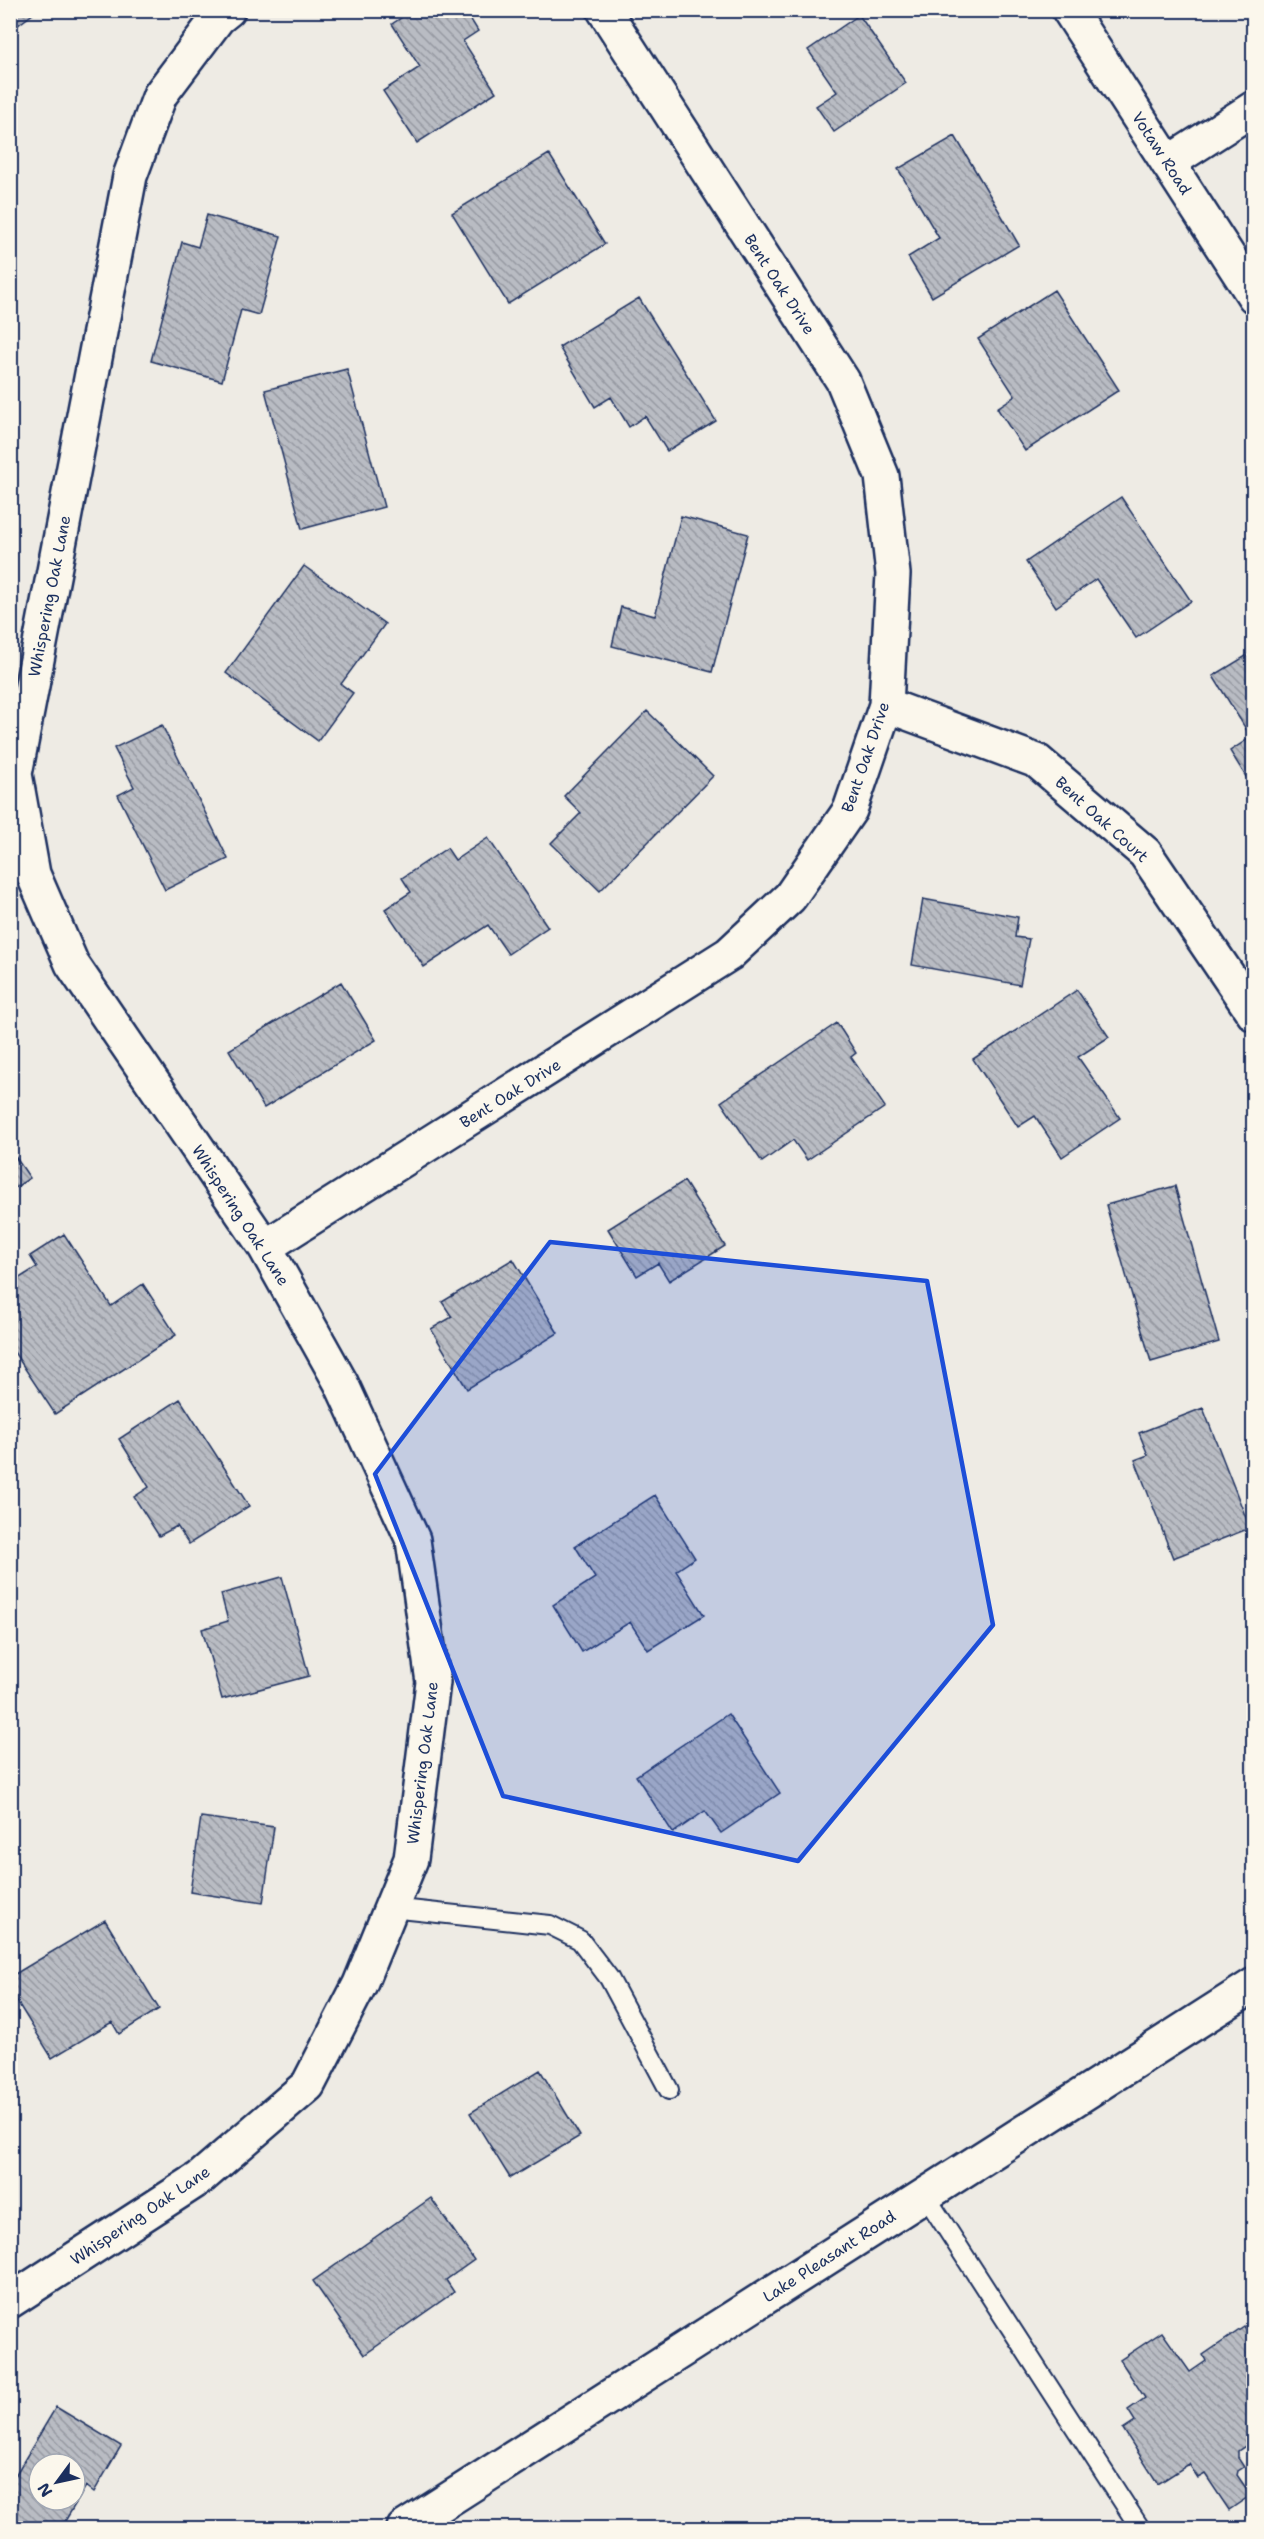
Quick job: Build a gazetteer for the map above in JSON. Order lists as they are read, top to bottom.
{
  "streets": {
    "street": [
      "Votaw Road",
      "Bent Oak Drive",
      "Whispering Oak Lane",
      "Bent Oak Court",
      "Lake Pleasant Road"
    ]
  },
  "crossings": [
    ["Bent Oak Drive", "Whispering Oak Lane"],
    ["Bent Oak Drive", "Bent Oak Court"]
  ],
  "north": "bottom left"
}
